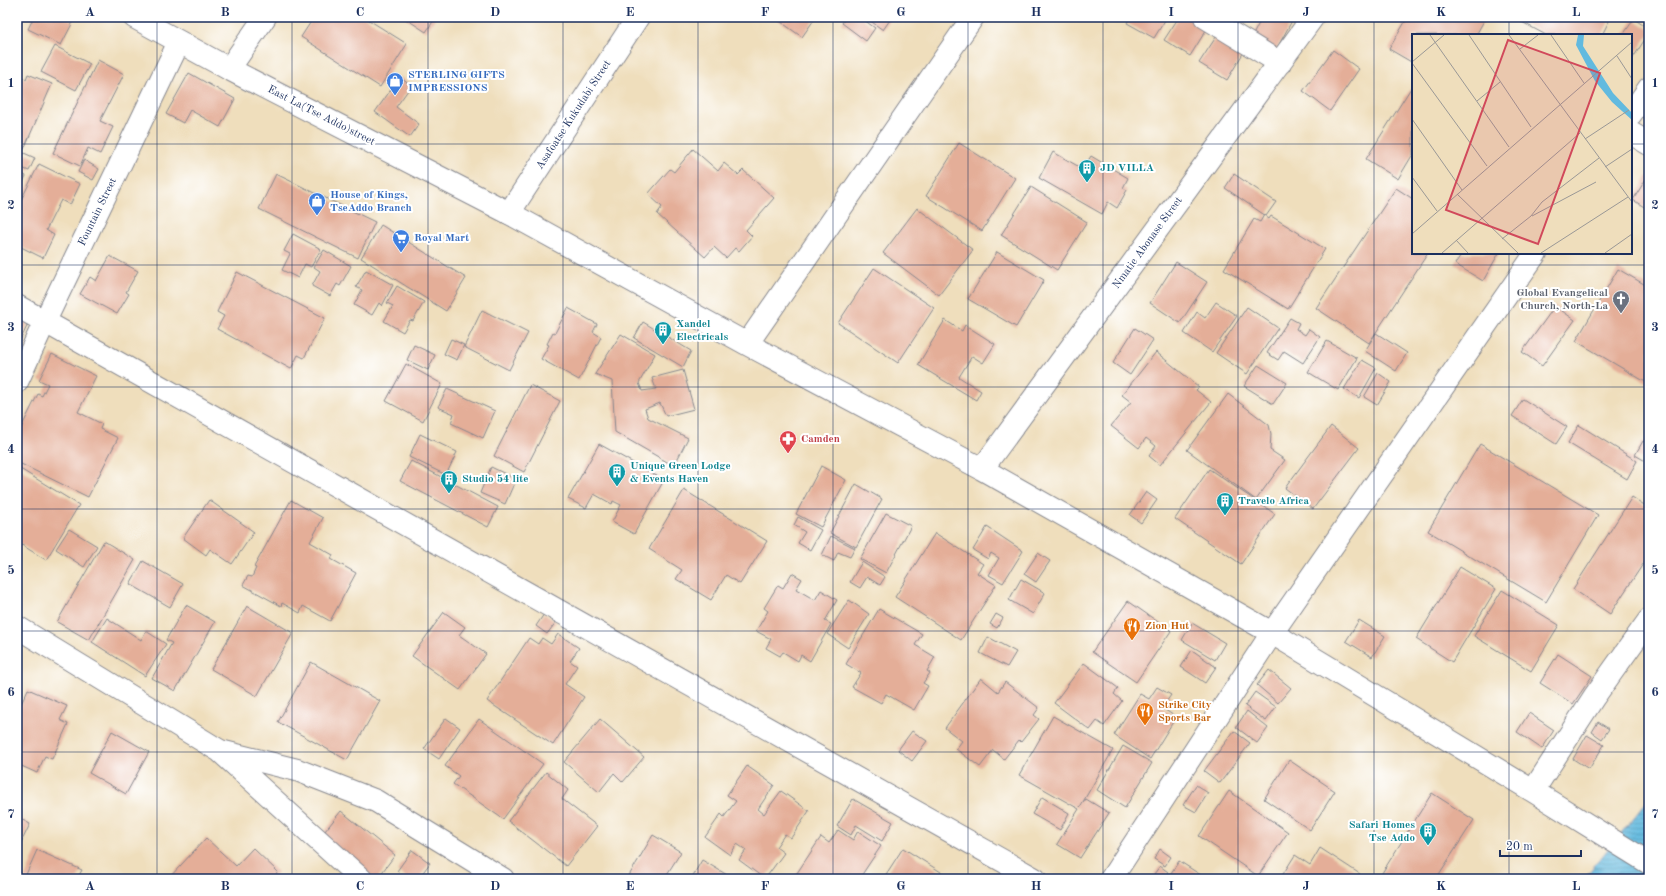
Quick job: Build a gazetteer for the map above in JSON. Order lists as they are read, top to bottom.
{
  "streets": {
    "street": [
      "Asafoatse Kukudabi Street",
      "East La(Tse Addo)street",
      "Fountain Street",
      "Nmatie Abonase Street"
    ]
  },
  "crossings": [
    ["Asafoatse Kukudabi Street", "East La(Tse Addo)street"],
    ["East La(Tse Addo)street", "Fountain Street"],
    ["East La(Tse Addo)street", "Nmatie Abonase Street"]
  ],
  "places": {
    "shop": ["STERLING GIFTS IMPRESSIONS", "House of Kings, TseAddo Branch"],
    "building": [
      "JD VILLA",
      "Xandel Electricals",
      "Unique Green Lodge & Events Haven",
      "Studio 54 lite",
      "Travelo Africa",
      "Safari Homes Tse Addo"
    ],
    "supermarket": ["Royal Mart"],
    "church": ["Global Evangelical Church, North-La"],
    "pharmacy": ["Camden"],
    "restaurant": ["Zion Hut", "Strike City Sports Bar"]
  },
  "scale_bar": "20 m",
  "grid": {
    "columns": [
      "A",
      "B",
      "C",
      "D",
      "E",
      "F",
      "G",
      "H",
      "I",
      "J",
      "K",
      "L"
    ],
    "rows": [
      "1",
      "2",
      "3",
      "4",
      "5",
      "6",
      "7"
    ]
  }
}
